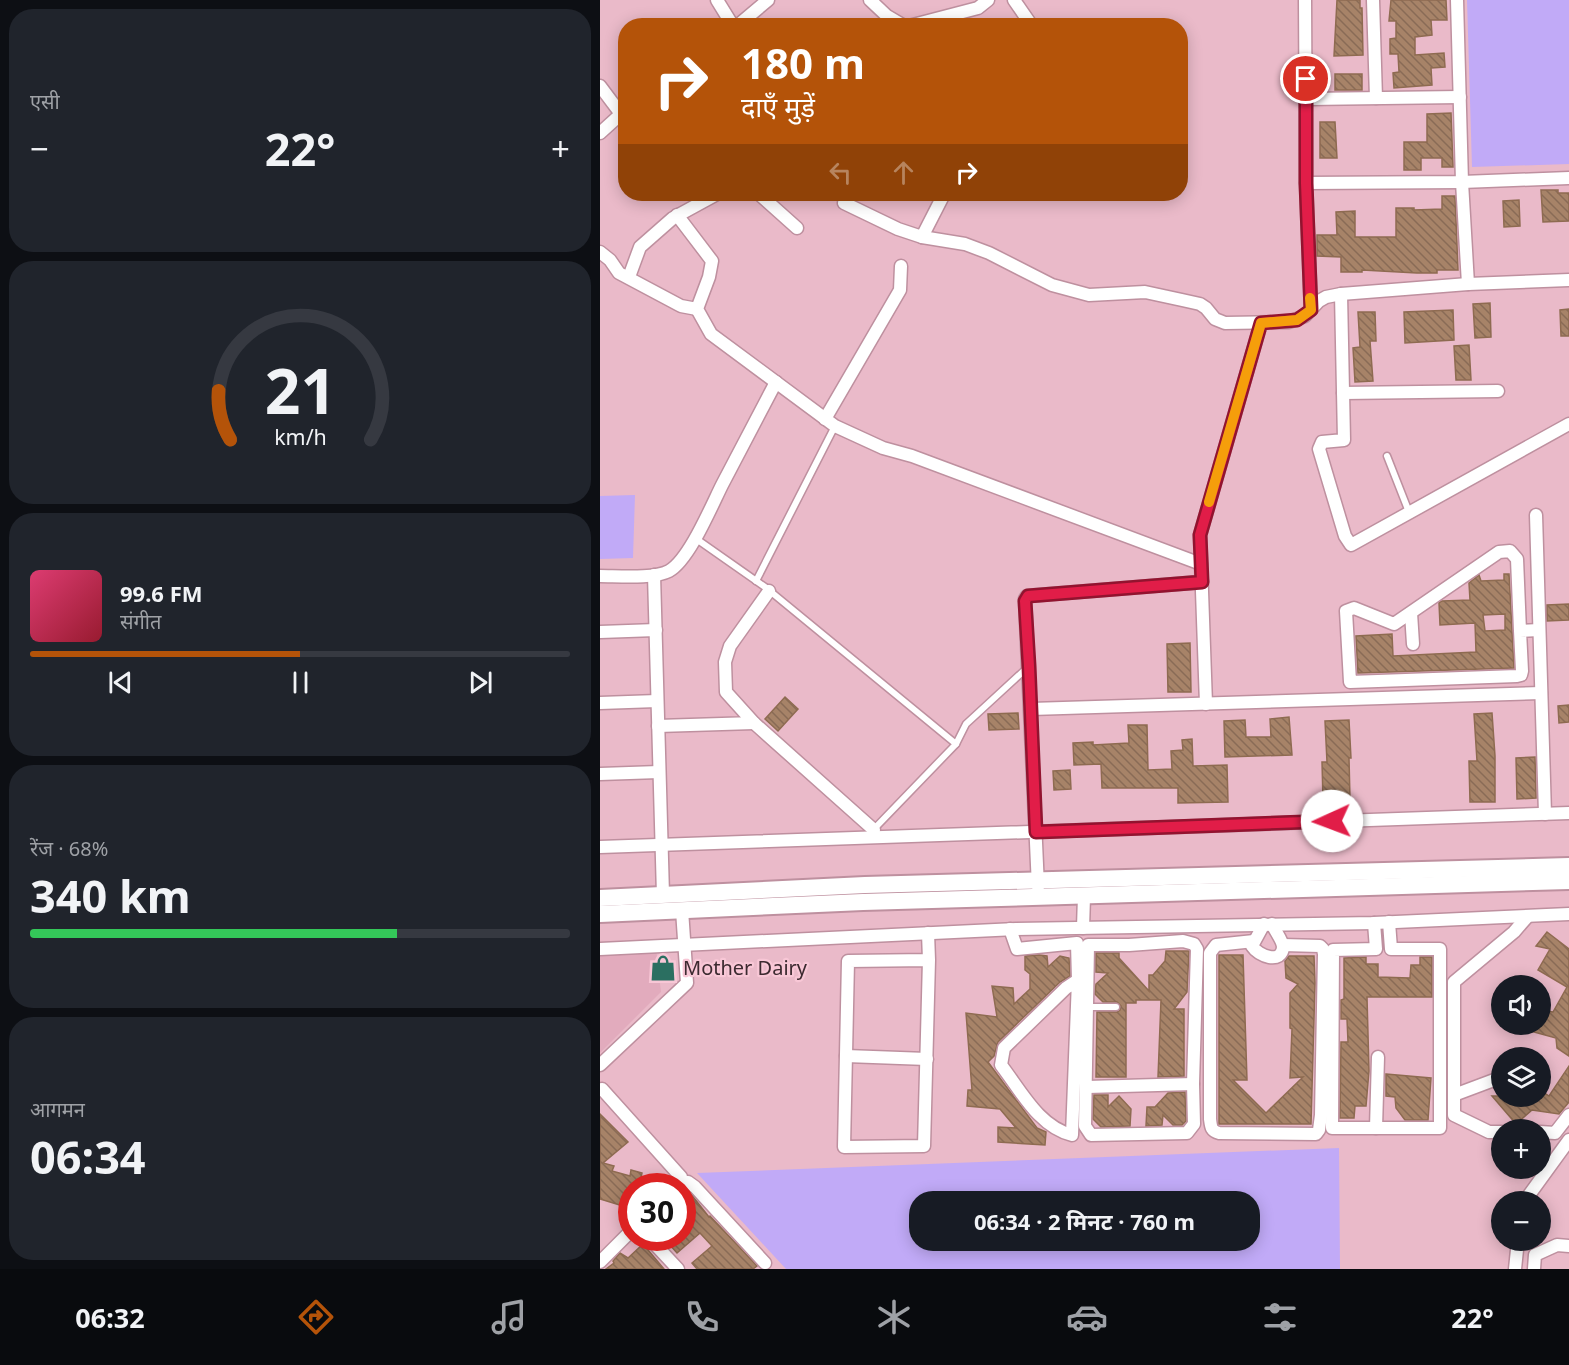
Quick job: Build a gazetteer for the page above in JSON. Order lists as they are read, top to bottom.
{
  "places": {
    "shop": ["Mother Dairy"]
  },
  "page": {
    "tile": [
      "एसी",
      ["रेंज · 68%", "340 km"],
      ["आगमन", "06:34"]
    ],
    "turn": ["180 m", "दाएँ मुड़ें"],
    "heat": ["−", "22°", "+"],
    "song": ["99.6 FM", "संगीत"],
    "map_buttons": ["+", "−"],
    "limit": "30",
    "trip": "06:34 · 2 मिनट · 760 m",
    "tabs": ["06:32", "22°"],
    "gauge": ["21", "km/h"]
  }
}
